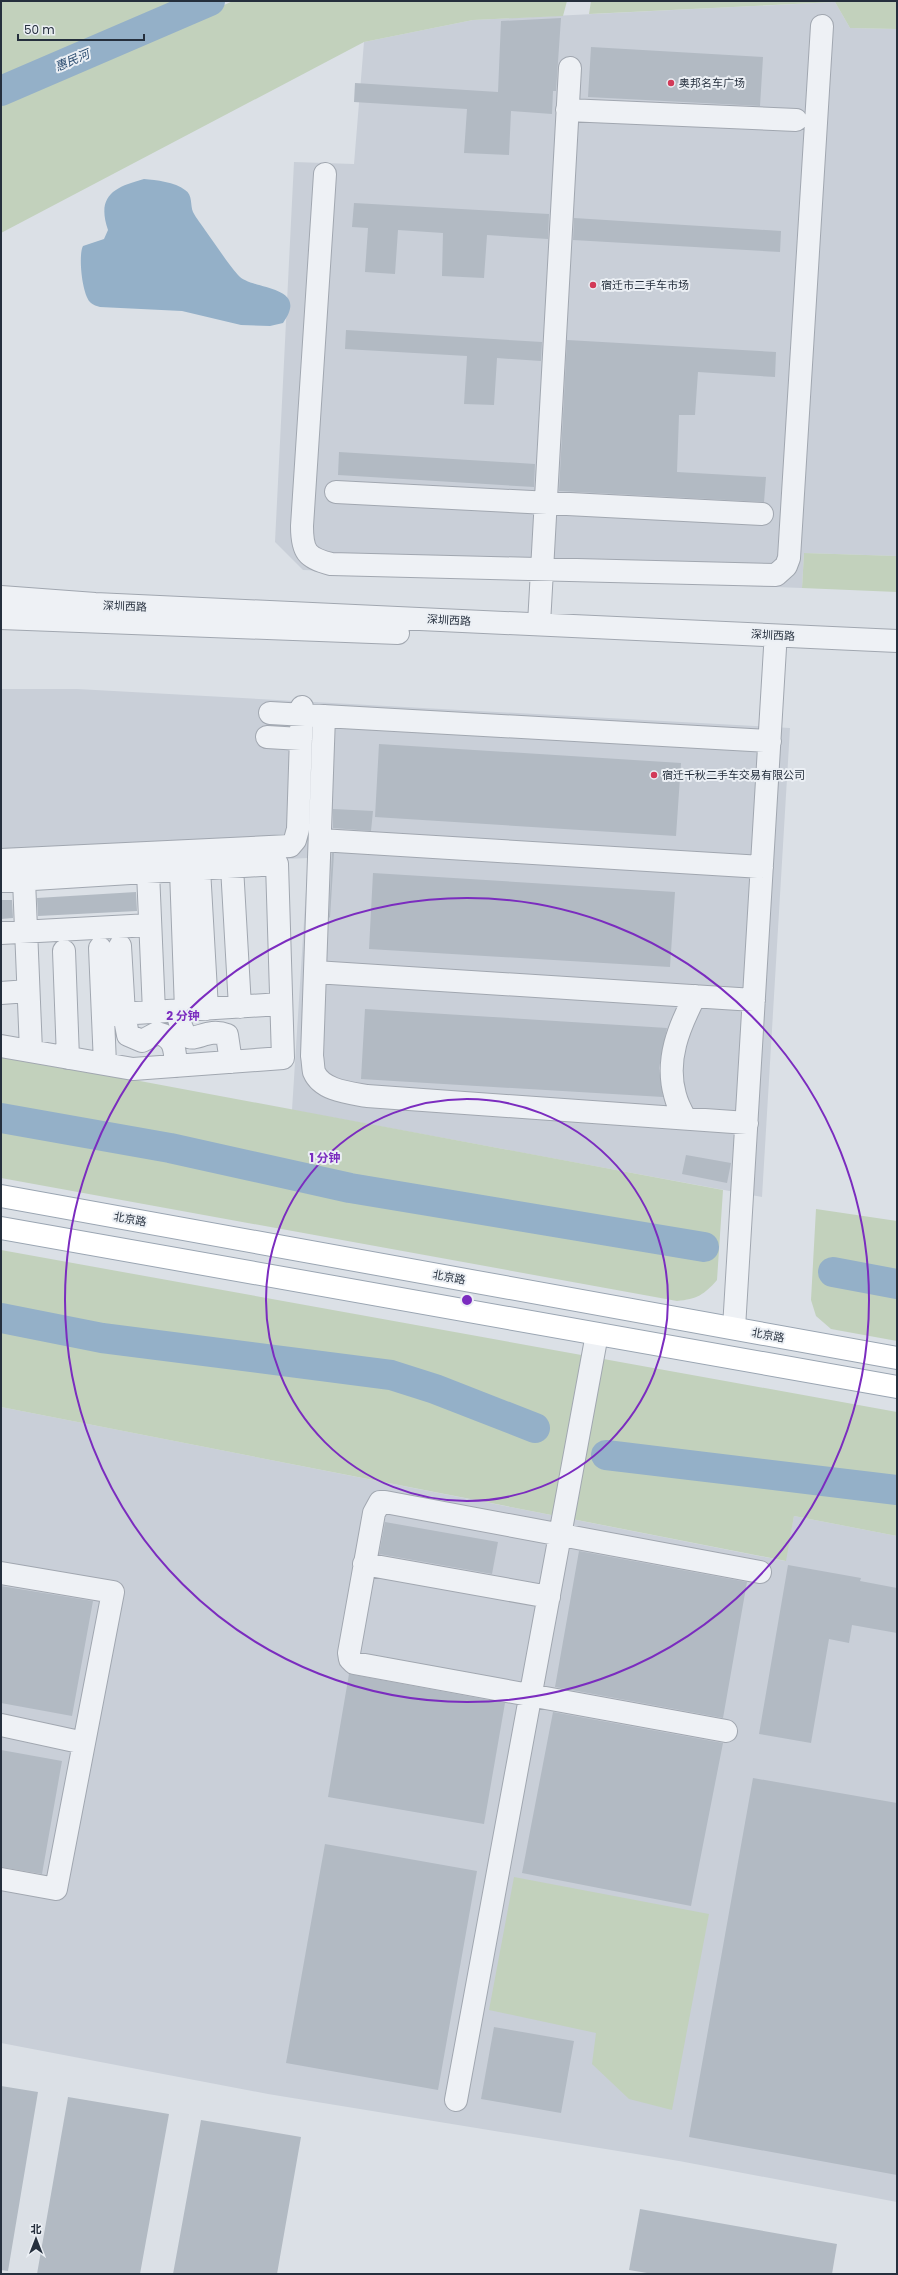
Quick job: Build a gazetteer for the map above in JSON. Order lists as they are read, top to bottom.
{
  "streets": {
    "main road": ["北京路"],
    "street": ["深圳西路"]
  },
  "water": ["惠民河"],
  "places": ["奥邦名车广场", "宿迁市二手车市场", "宿迁千秋二手车交易有限公司"],
  "scale_bar": "50 m",
  "north": "top",
  "rings": ["2 分钟", "1 分钟"]
}
